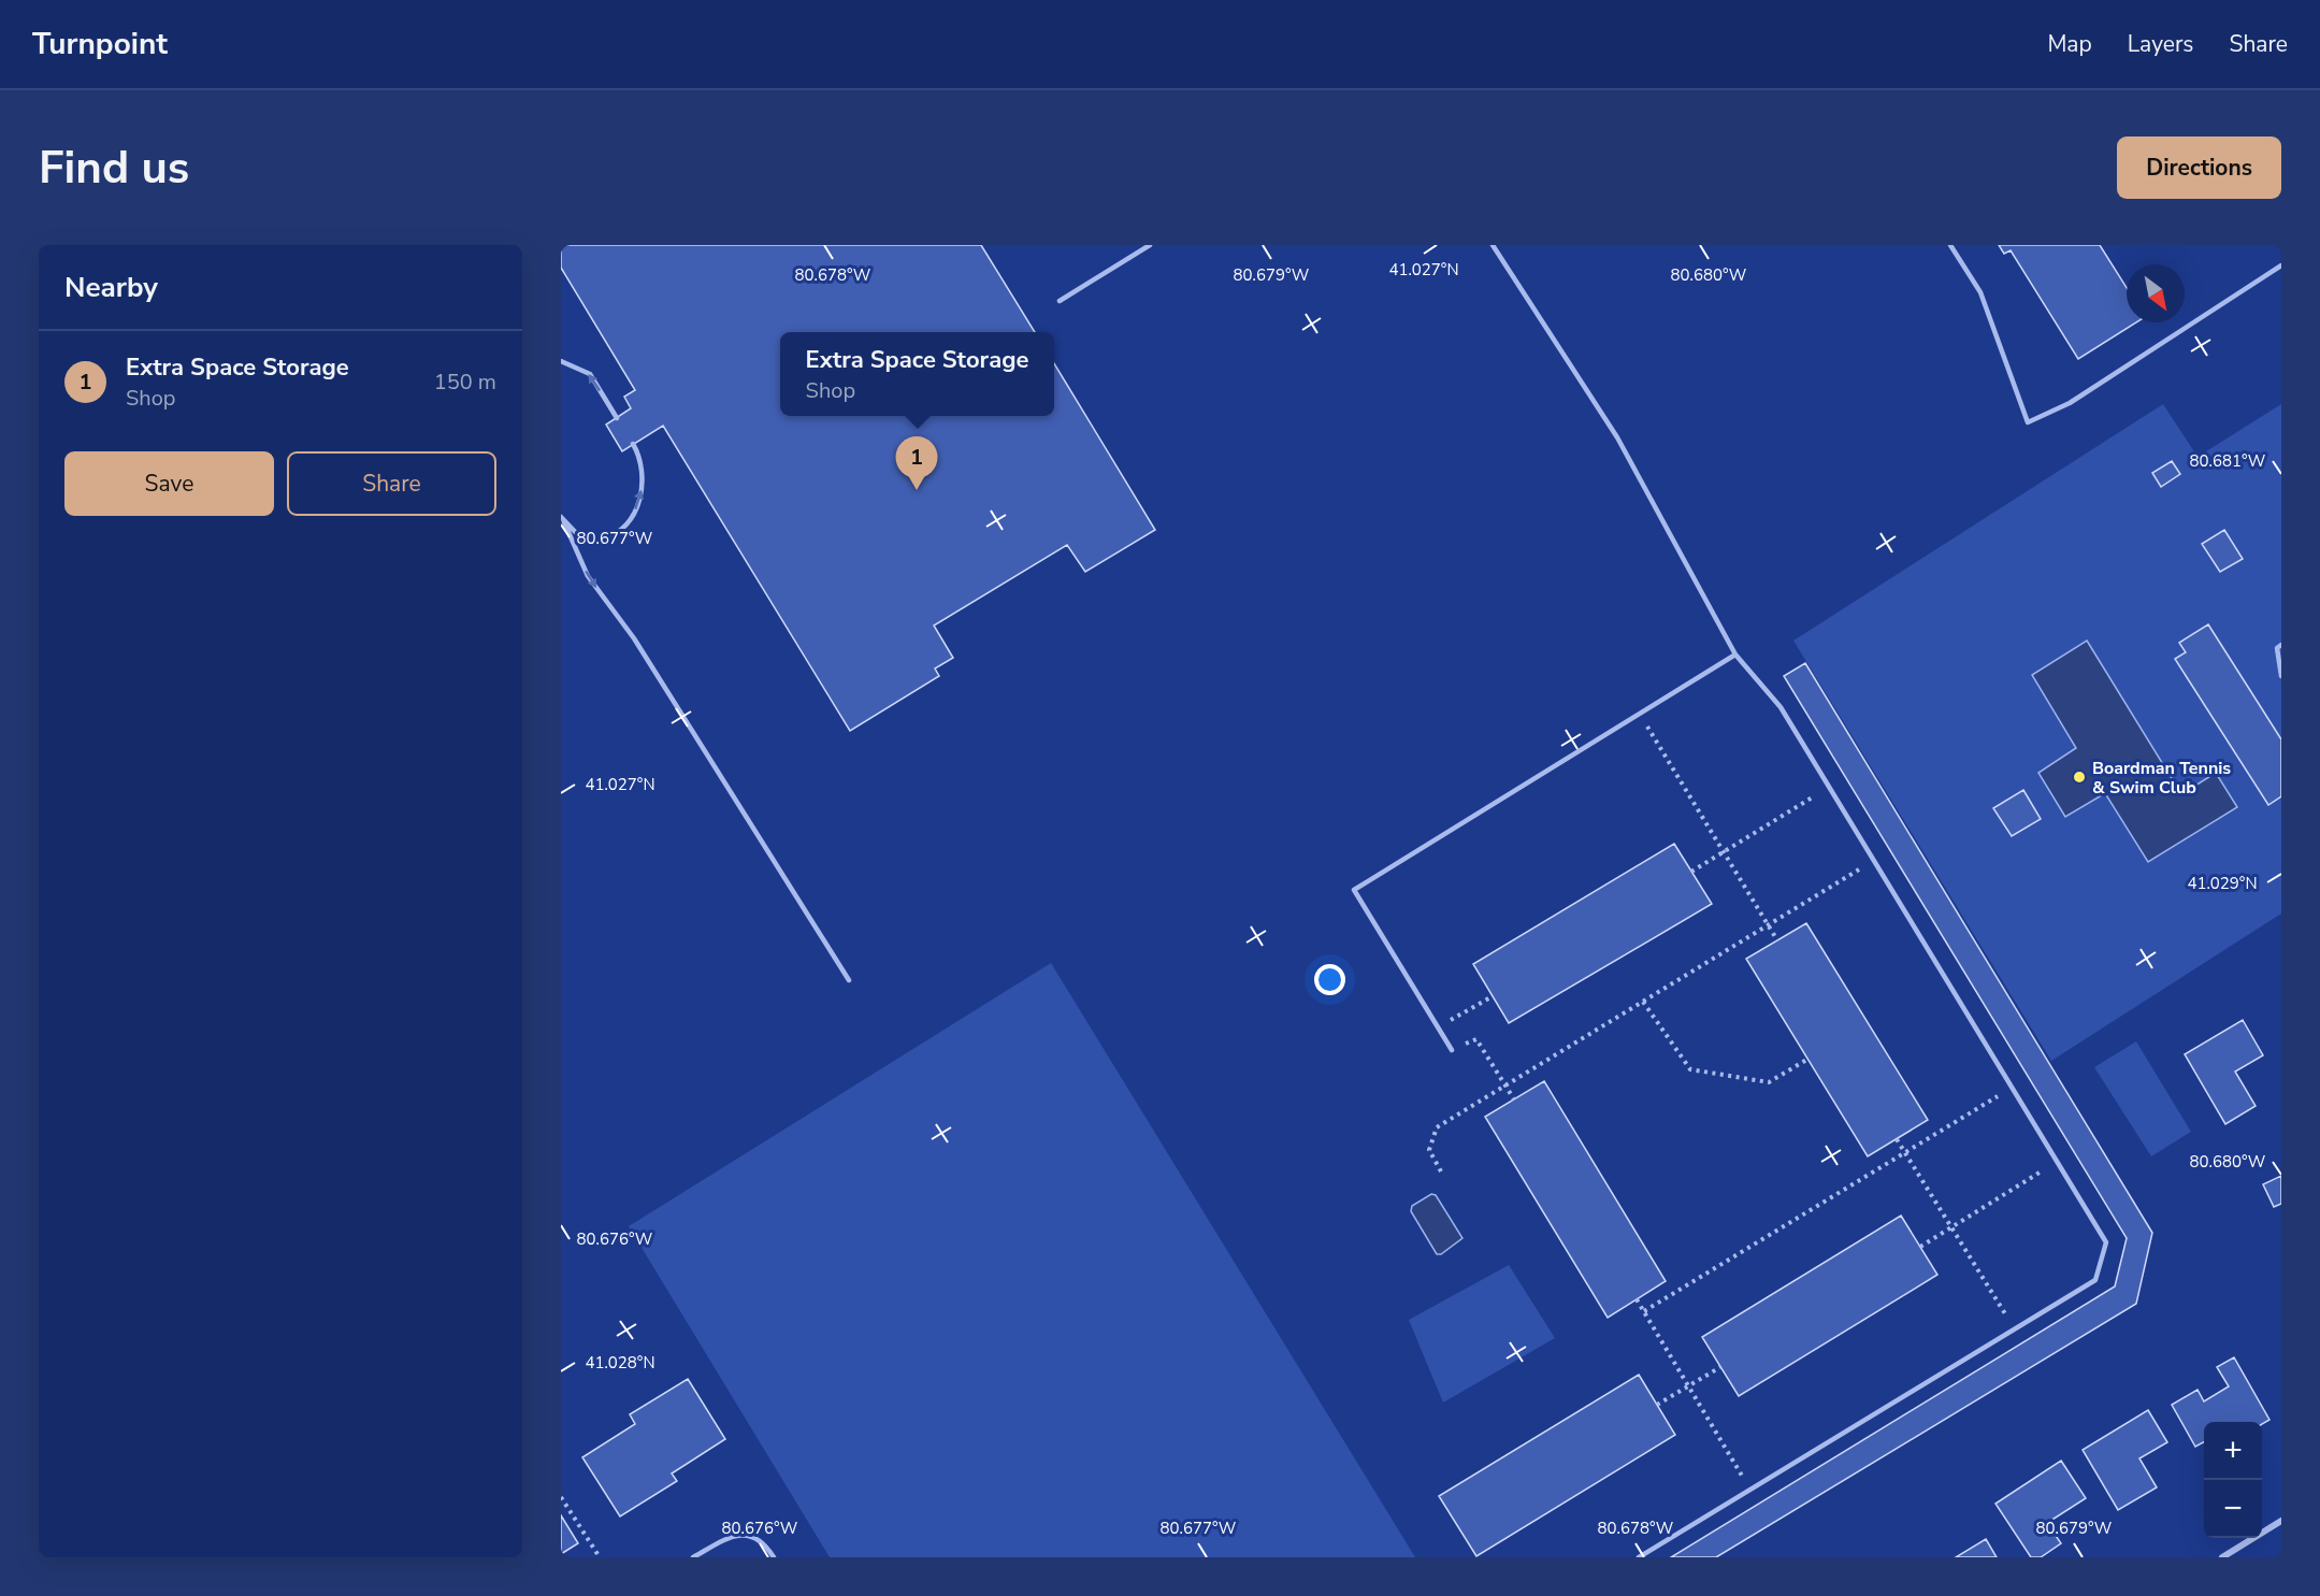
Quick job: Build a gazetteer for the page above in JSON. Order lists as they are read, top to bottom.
{
  "places": ["Boardman Tennis & Swim Club"],
  "north": "bottom right",
  "page": {
    "header": "Turnpoint",
    "nav": ["Map", "Layers", "Share"],
    "buttons": [
      "Directions",
      ["Save", "Share"]
    ],
    "title": "Find us",
    "heading": "Nearby",
    "list": [
      {
        "mark": "1",
        "name": "Extra Space Storage",
        "note": "Shop",
        "value": "150 m"
      }
    ],
    "popup": ["Extra Space Storage", "Shop"],
    "pins": "1",
    "map_buttons": ["+", "−"]
  },
  "coordinates": [
    "41.027°N",
    "80.678°W",
    "80.679°W",
    "80.680°W",
    "80.681°W",
    "80.677°W",
    "41.029°N",
    "80.676°W",
    "41.028°N"
  ]
}
